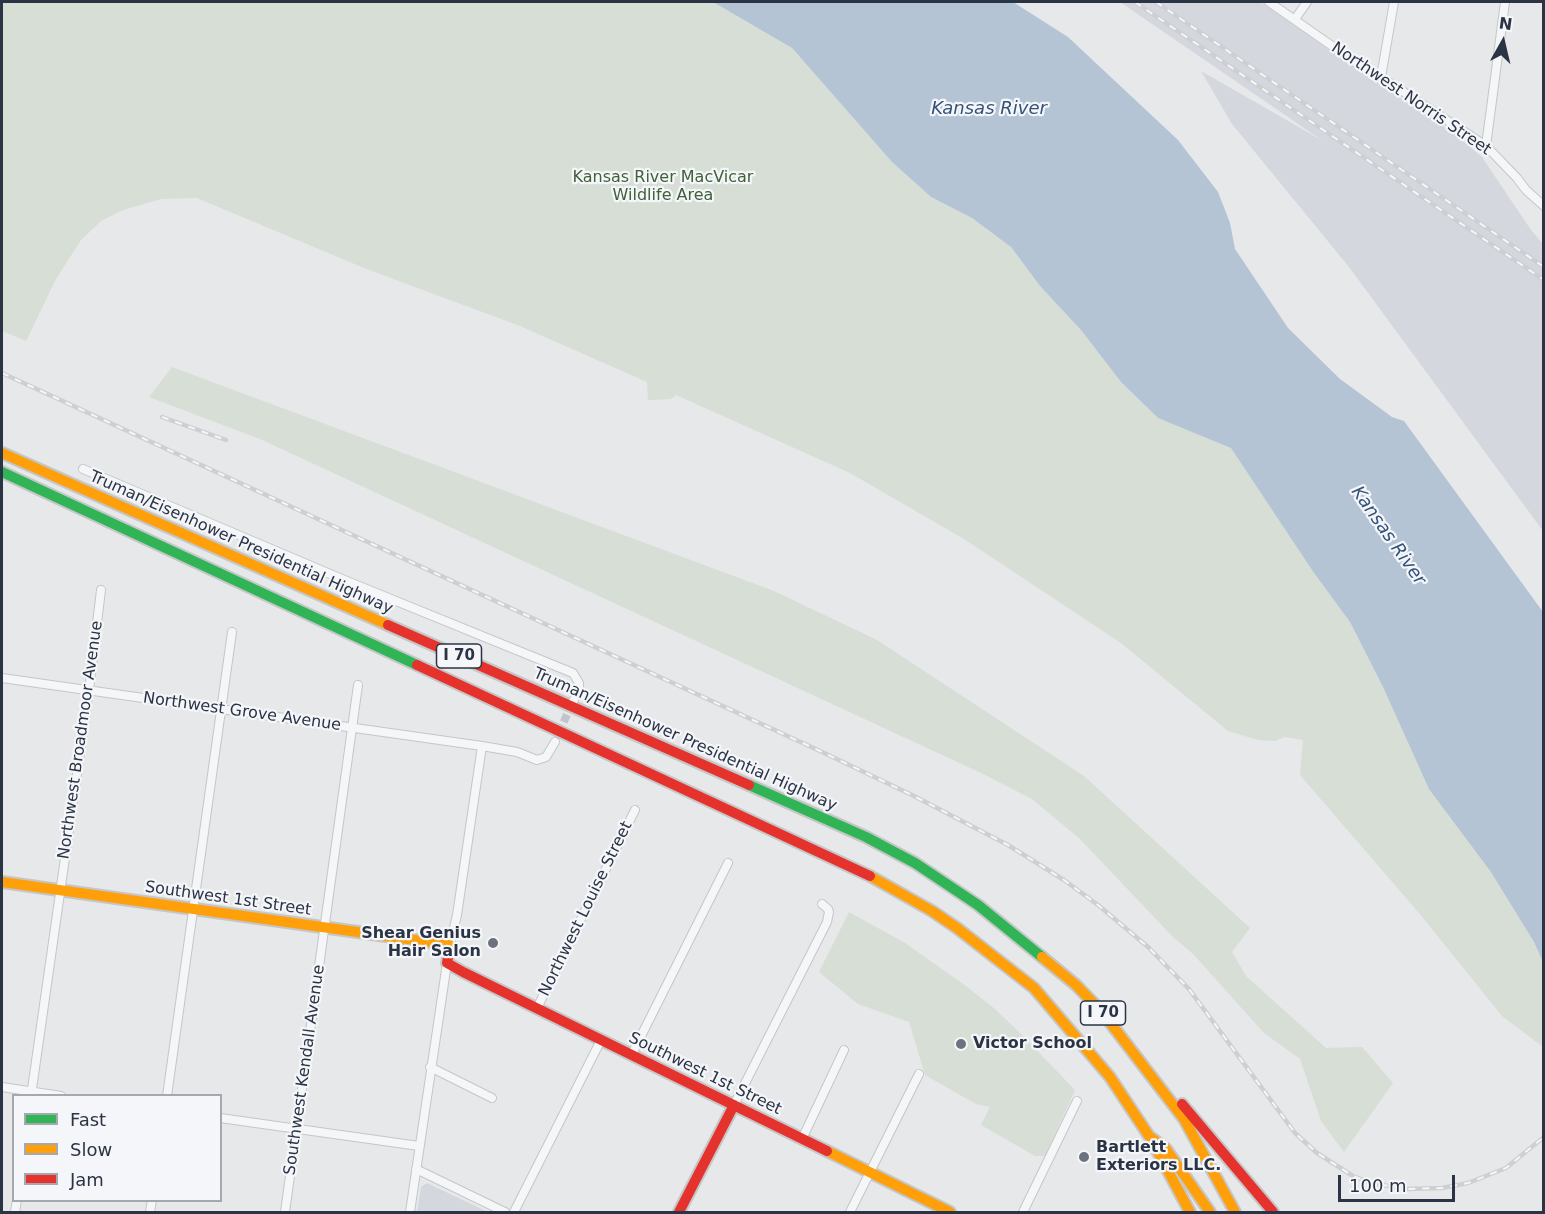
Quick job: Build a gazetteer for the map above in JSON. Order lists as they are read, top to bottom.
{
  "streets": {
    "main road": ["Truman/Eisenhower Presidential Highway", "I 70", "Southwest 1st Street"],
    "street": [
      "Northwest Norris Street",
      "Northwest Grove Avenue",
      "Northwest Broadmoor Avenue",
      "Northwest Louise Street",
      "Southwest Kendall Avenue"
    ]
  },
  "crossings": [
    ["Northwest Grove Avenue", "Northwest Broadmoor Avenue"],
    ["Northwest Grove Avenue", "Southwest Kendall Avenue"],
    ["Northwest Broadmoor Avenue", "Southwest 1st Street"],
    ["Southwest 1st Street", "Northwest Louise Street"],
    ["Southwest 1st Street", "Southwest Kendall Avenue"]
  ],
  "water": ["Kansas River"],
  "parks": ["Kansas River MacVicar Wildlife Area"],
  "places": ["Shear Genius Hair Salon", "Victor School", "Bartlett Exteriors LLC."],
  "legend": ["Fast", "Slow", "Jam"],
  "scale_bar": "100 m",
  "north": "top"
}
